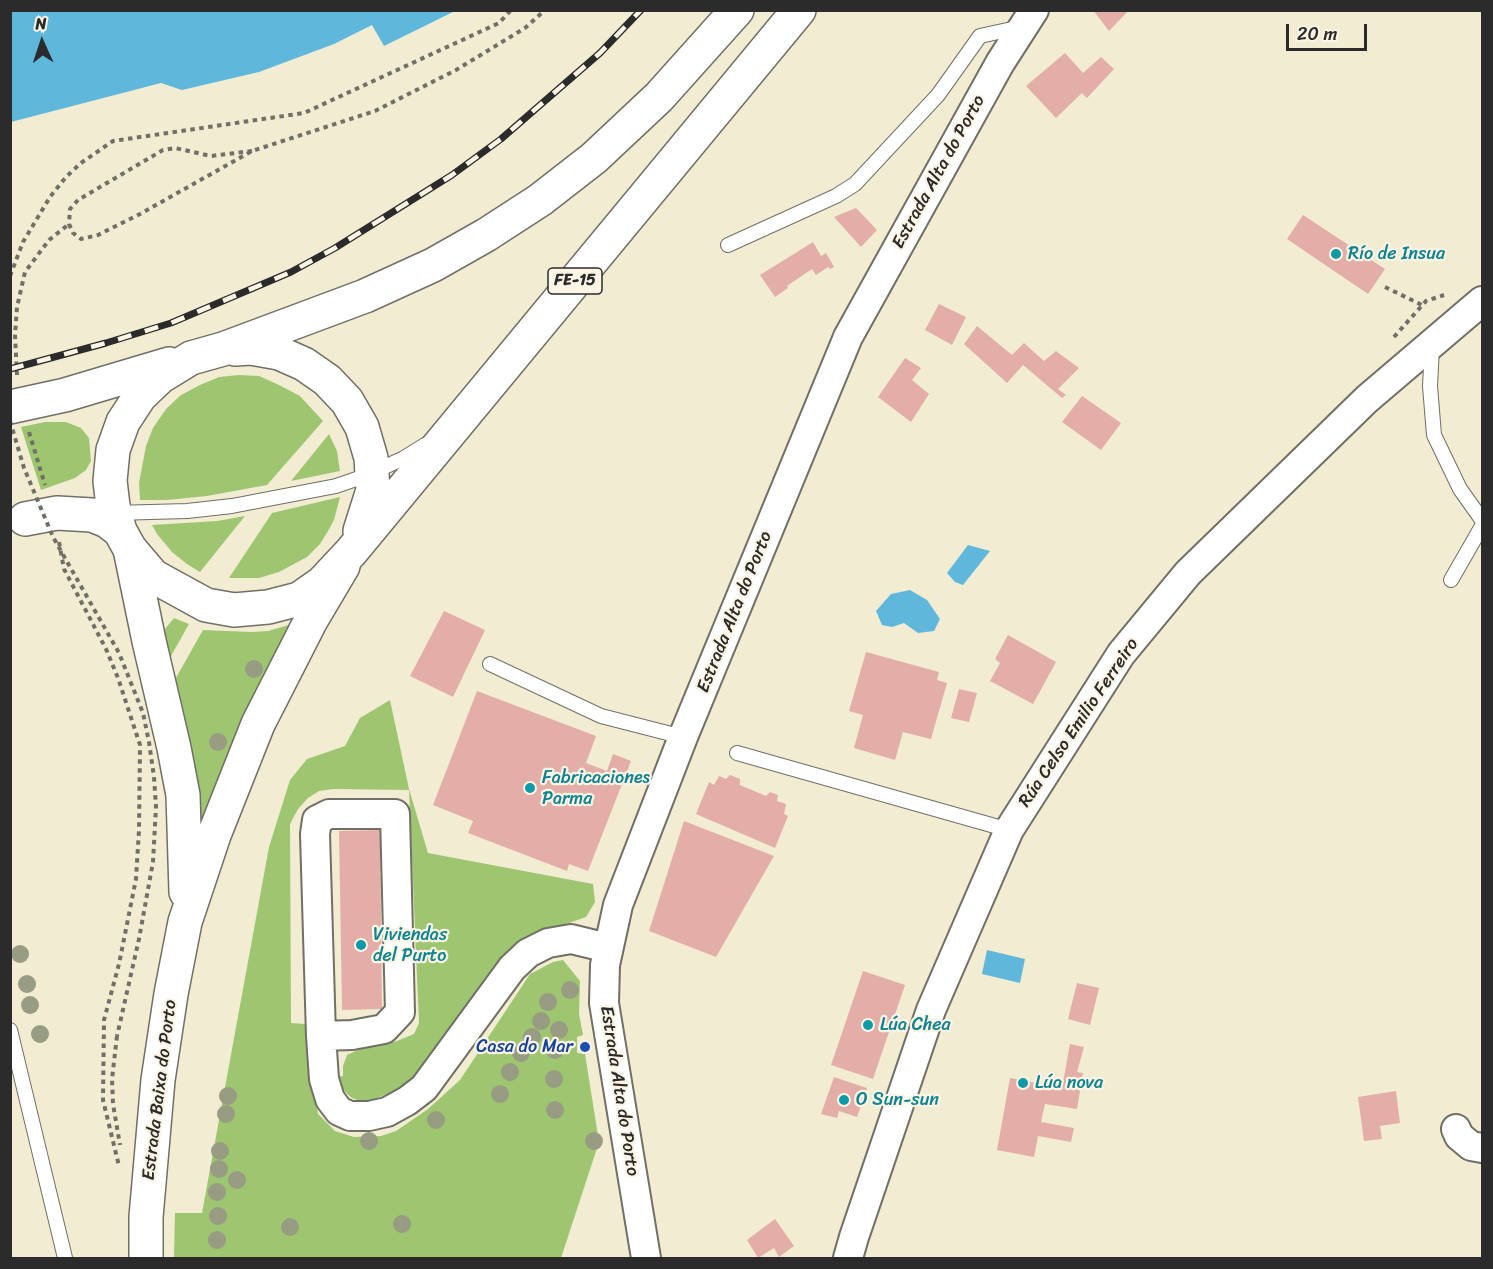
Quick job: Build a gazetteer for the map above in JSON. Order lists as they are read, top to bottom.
{
  "streets": {
    "main road": ["FE-15", "Estrada Baixa do Porto"],
    "street": ["Estrada Alta do Porto", "Rúa Celso Emilio Ferreiro"]
  },
  "places": [
    "Río de Insua",
    "Fabricaciones Parma",
    "Viviendas del Purto",
    "Lúa Chea",
    "Casa do Mar",
    "Lúa nova",
    "O Sun-sun"
  ],
  "scale_bar": "20 m",
  "north": "top"
}
